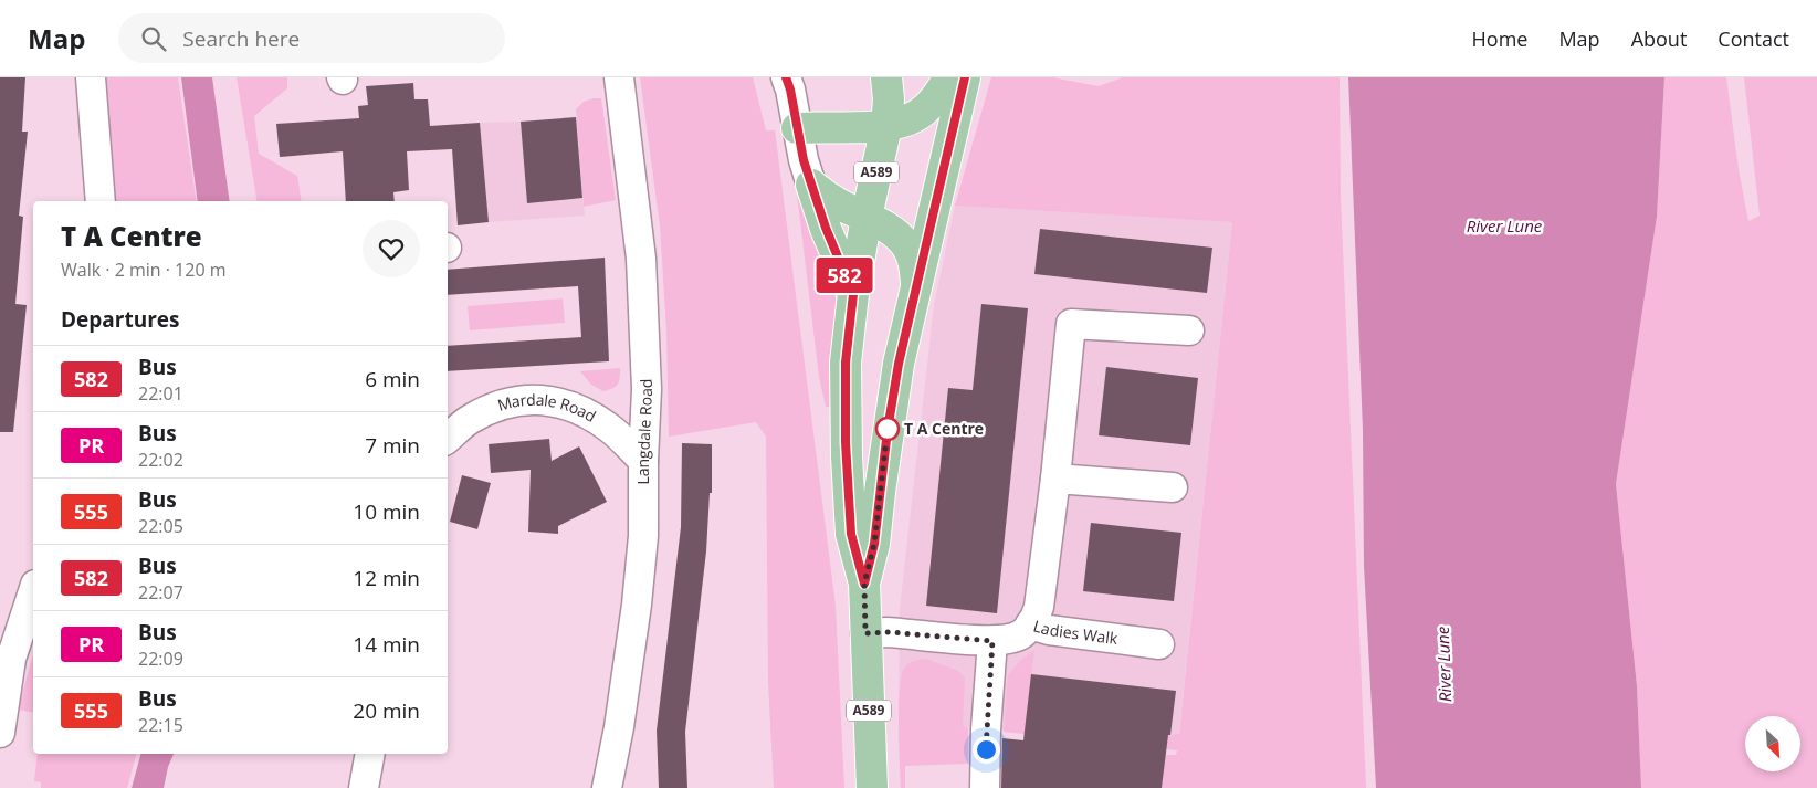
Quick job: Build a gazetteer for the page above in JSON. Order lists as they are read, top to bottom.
{
  "streets": {
    "main road": ["A589"],
    "street": ["Mardale Road", "Langdale Road", "Ladies Walk"]
  },
  "crossings": [
    ["A589", "Ladies Walk"],
    ["Mardale Road", "Langdale Road"]
  ],
  "water": ["River Lune"],
  "places": ["T A Centre"],
  "lines": ["bus line 582"],
  "north": "bottom right",
  "page": {
    "header": "Map",
    "search": "Search here",
    "nav": [
      "Home",
      "Map",
      "About",
      "Contact"
    ],
    "on_map": "582",
    "heading": [
      ["T A Centre", "Walk · 2 min · 120 m"],
      "Departures"
    ],
    "list": [
      {
        "mark": "582",
        "name": "Bus",
        "note": "22:01",
        "value": "6 min"
      },
      {
        "mark": "PR",
        "name": "Bus",
        "note": "22:02",
        "value": "7 min"
      },
      {
        "mark": "555",
        "name": "Bus",
        "note": "22:05",
        "value": "10 min"
      },
      {
        "mark": "582",
        "name": "Bus",
        "note": "22:07",
        "value": "12 min"
      },
      {
        "mark": "PR",
        "name": "Bus",
        "note": "22:09",
        "value": "14 min"
      },
      {
        "mark": "555",
        "name": "Bus",
        "note": "22:15",
        "value": "20 min"
      }
    ]
  }
}
